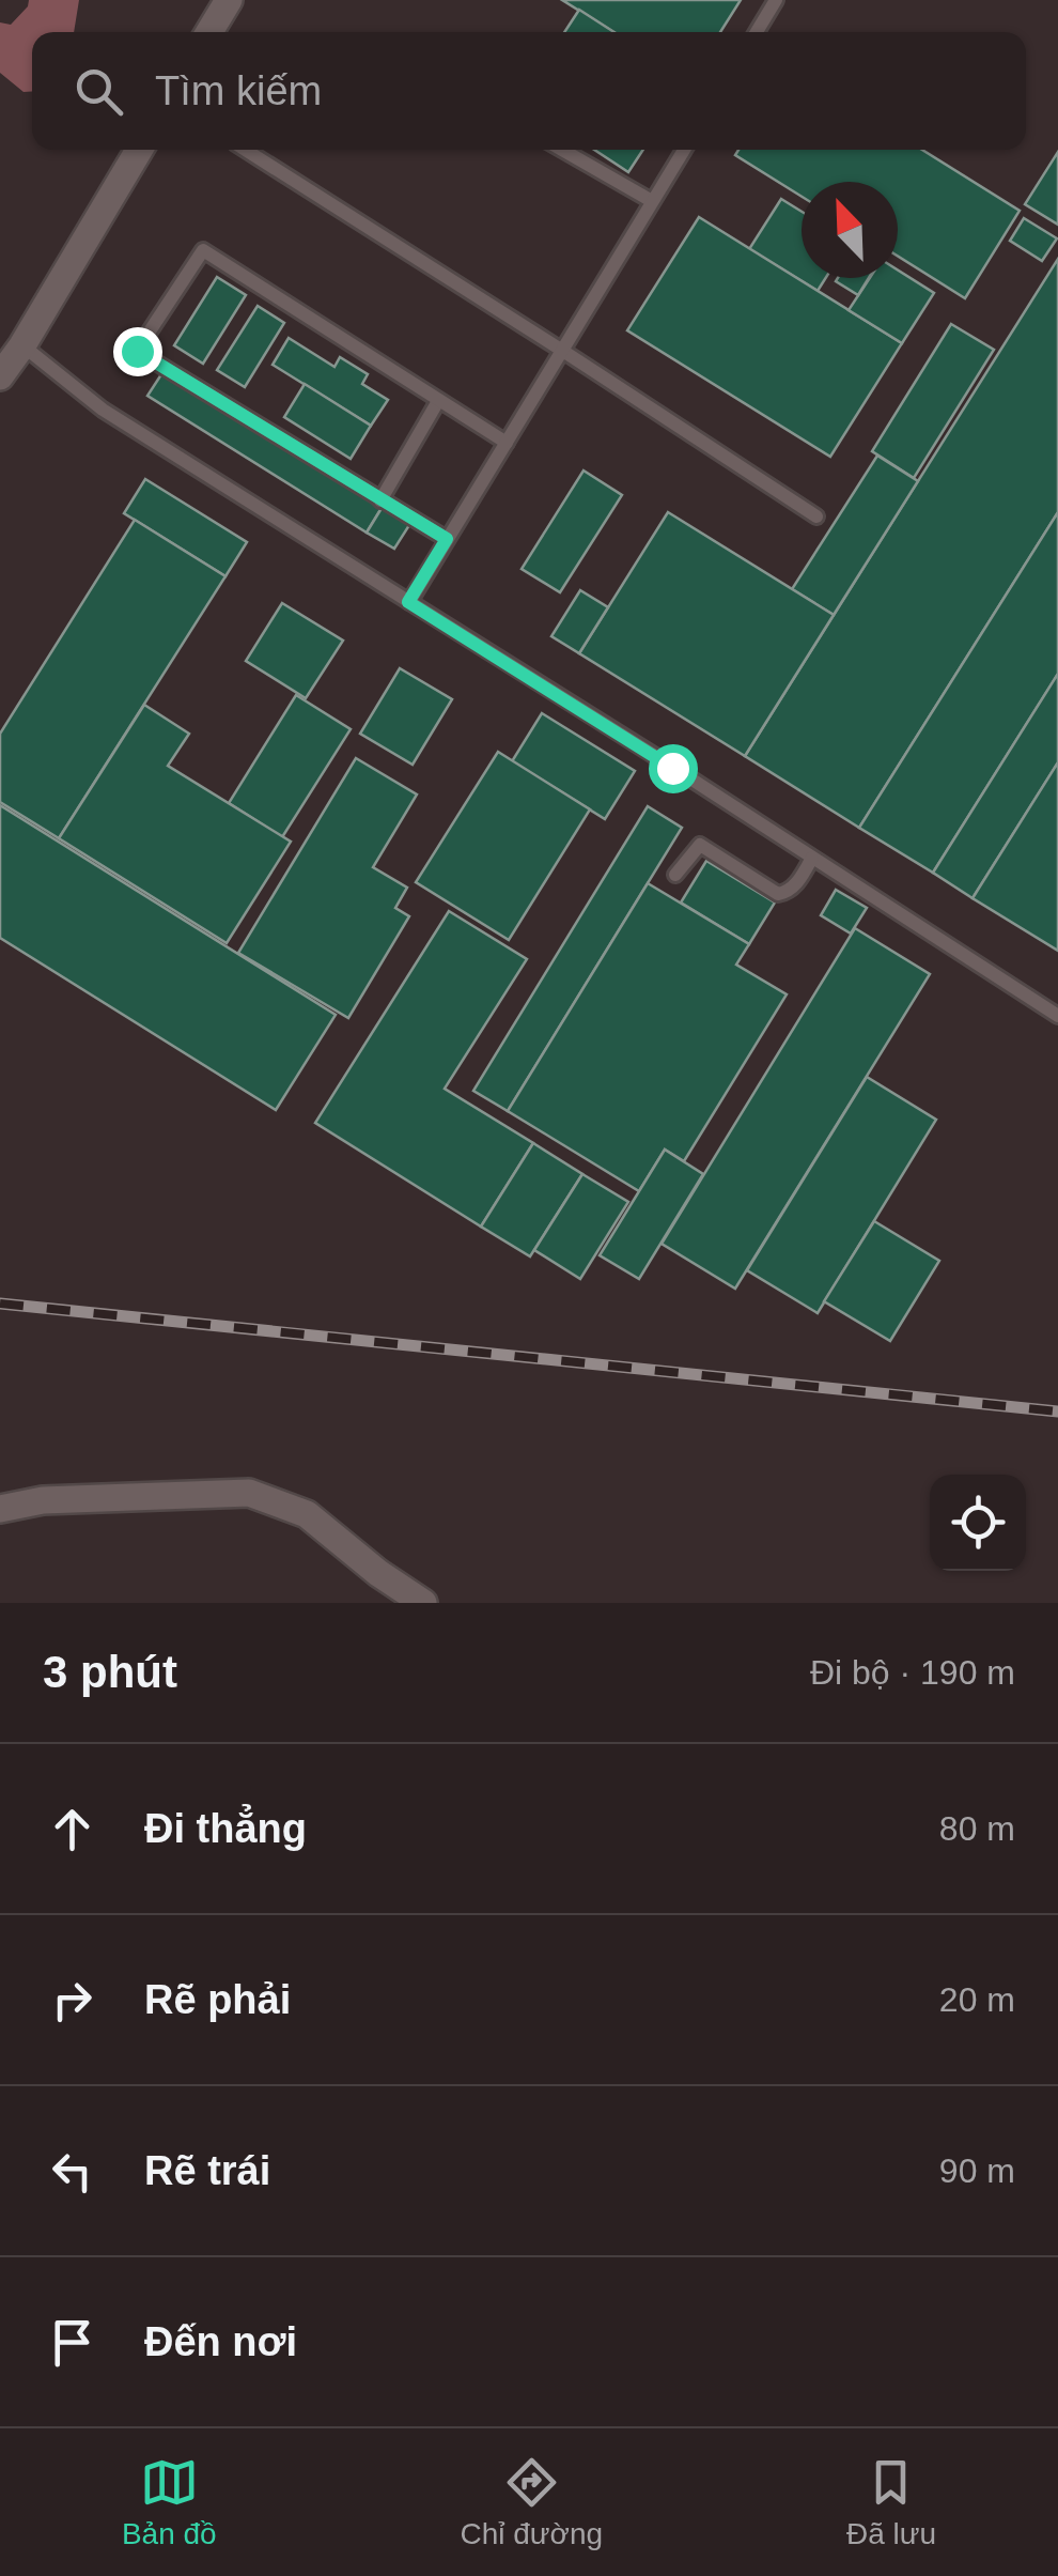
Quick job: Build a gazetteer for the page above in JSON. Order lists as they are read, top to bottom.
{
  "north": "top left",
  "page": {
    "search": "Tìm kiếm",
    "heading": ["3 phút", "Đi bộ · 190 m"],
    "list": [
      ["Đi thẳng", "80 m"],
      ["Rẽ phải", "20 m"],
      ["Rẽ trái", "90 m"],
      "Đến nơi"
    ],
    "nav": ["Bản đồ", "Chỉ đường", "Đã lưu"]
  }
}
